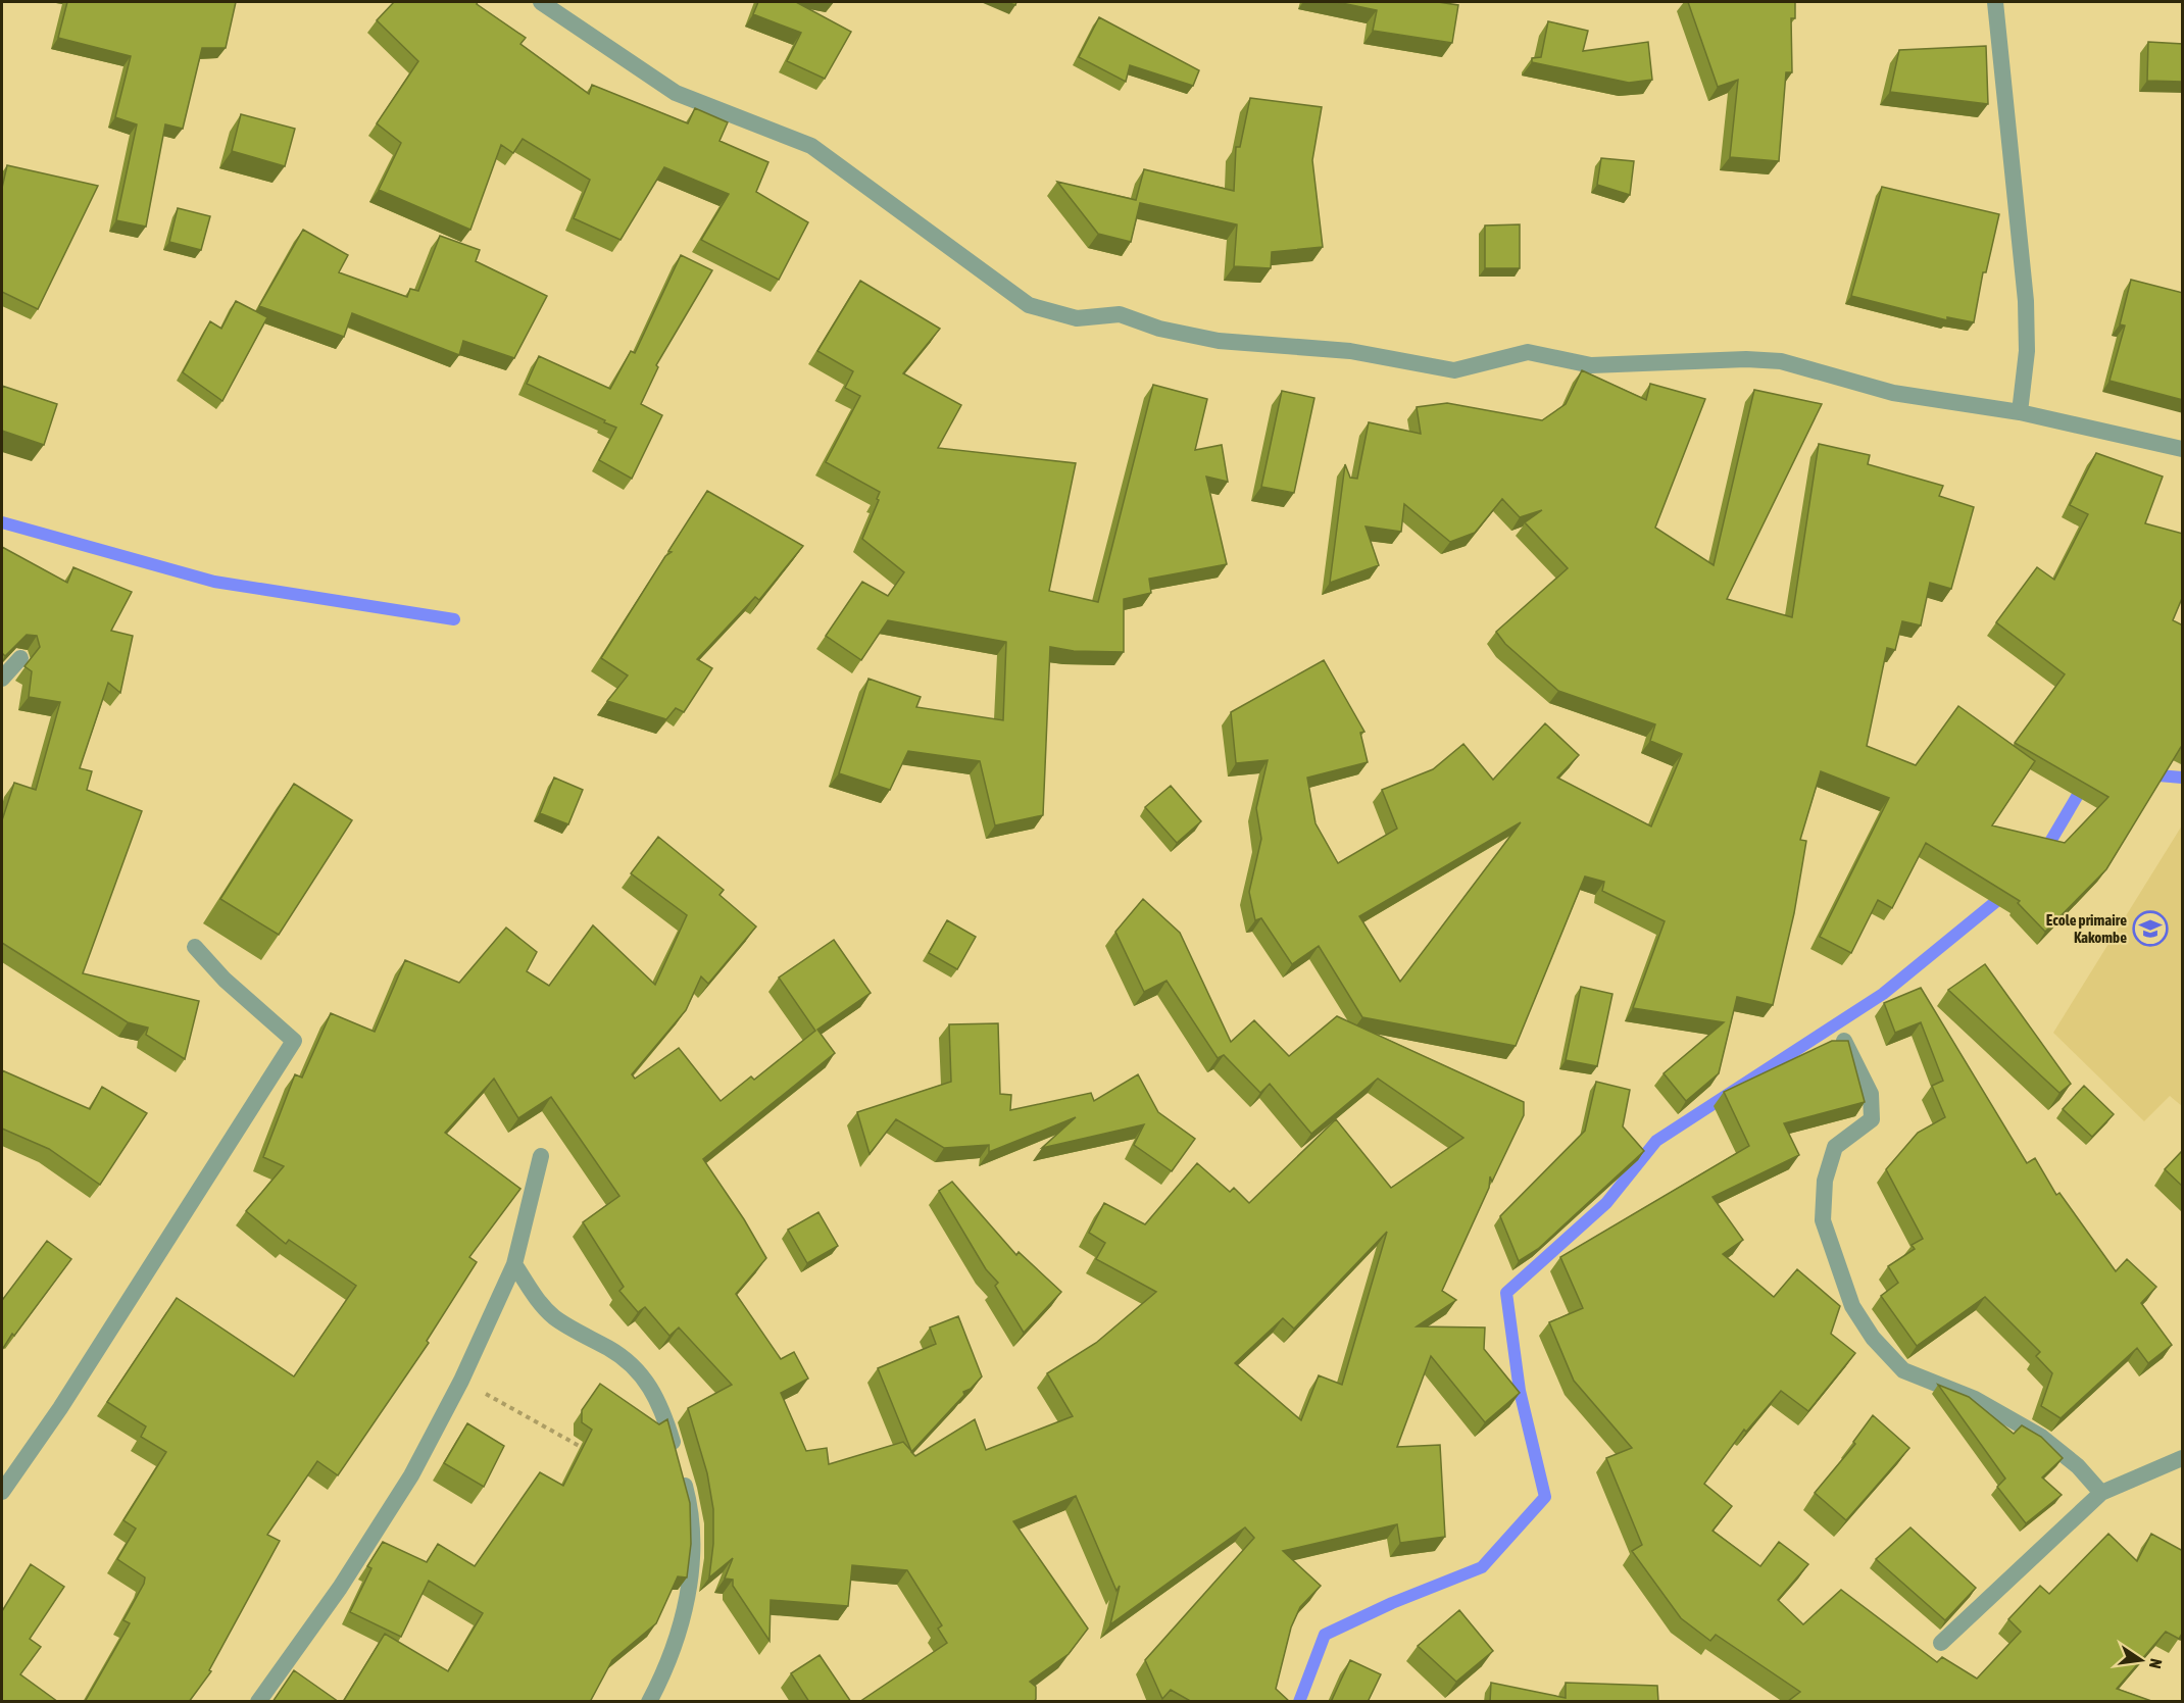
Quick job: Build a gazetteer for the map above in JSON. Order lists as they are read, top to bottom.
{
  "places": {
    "school or university": ["Ecole primaire Kakombe"]
  },
  "north": "right"
}
